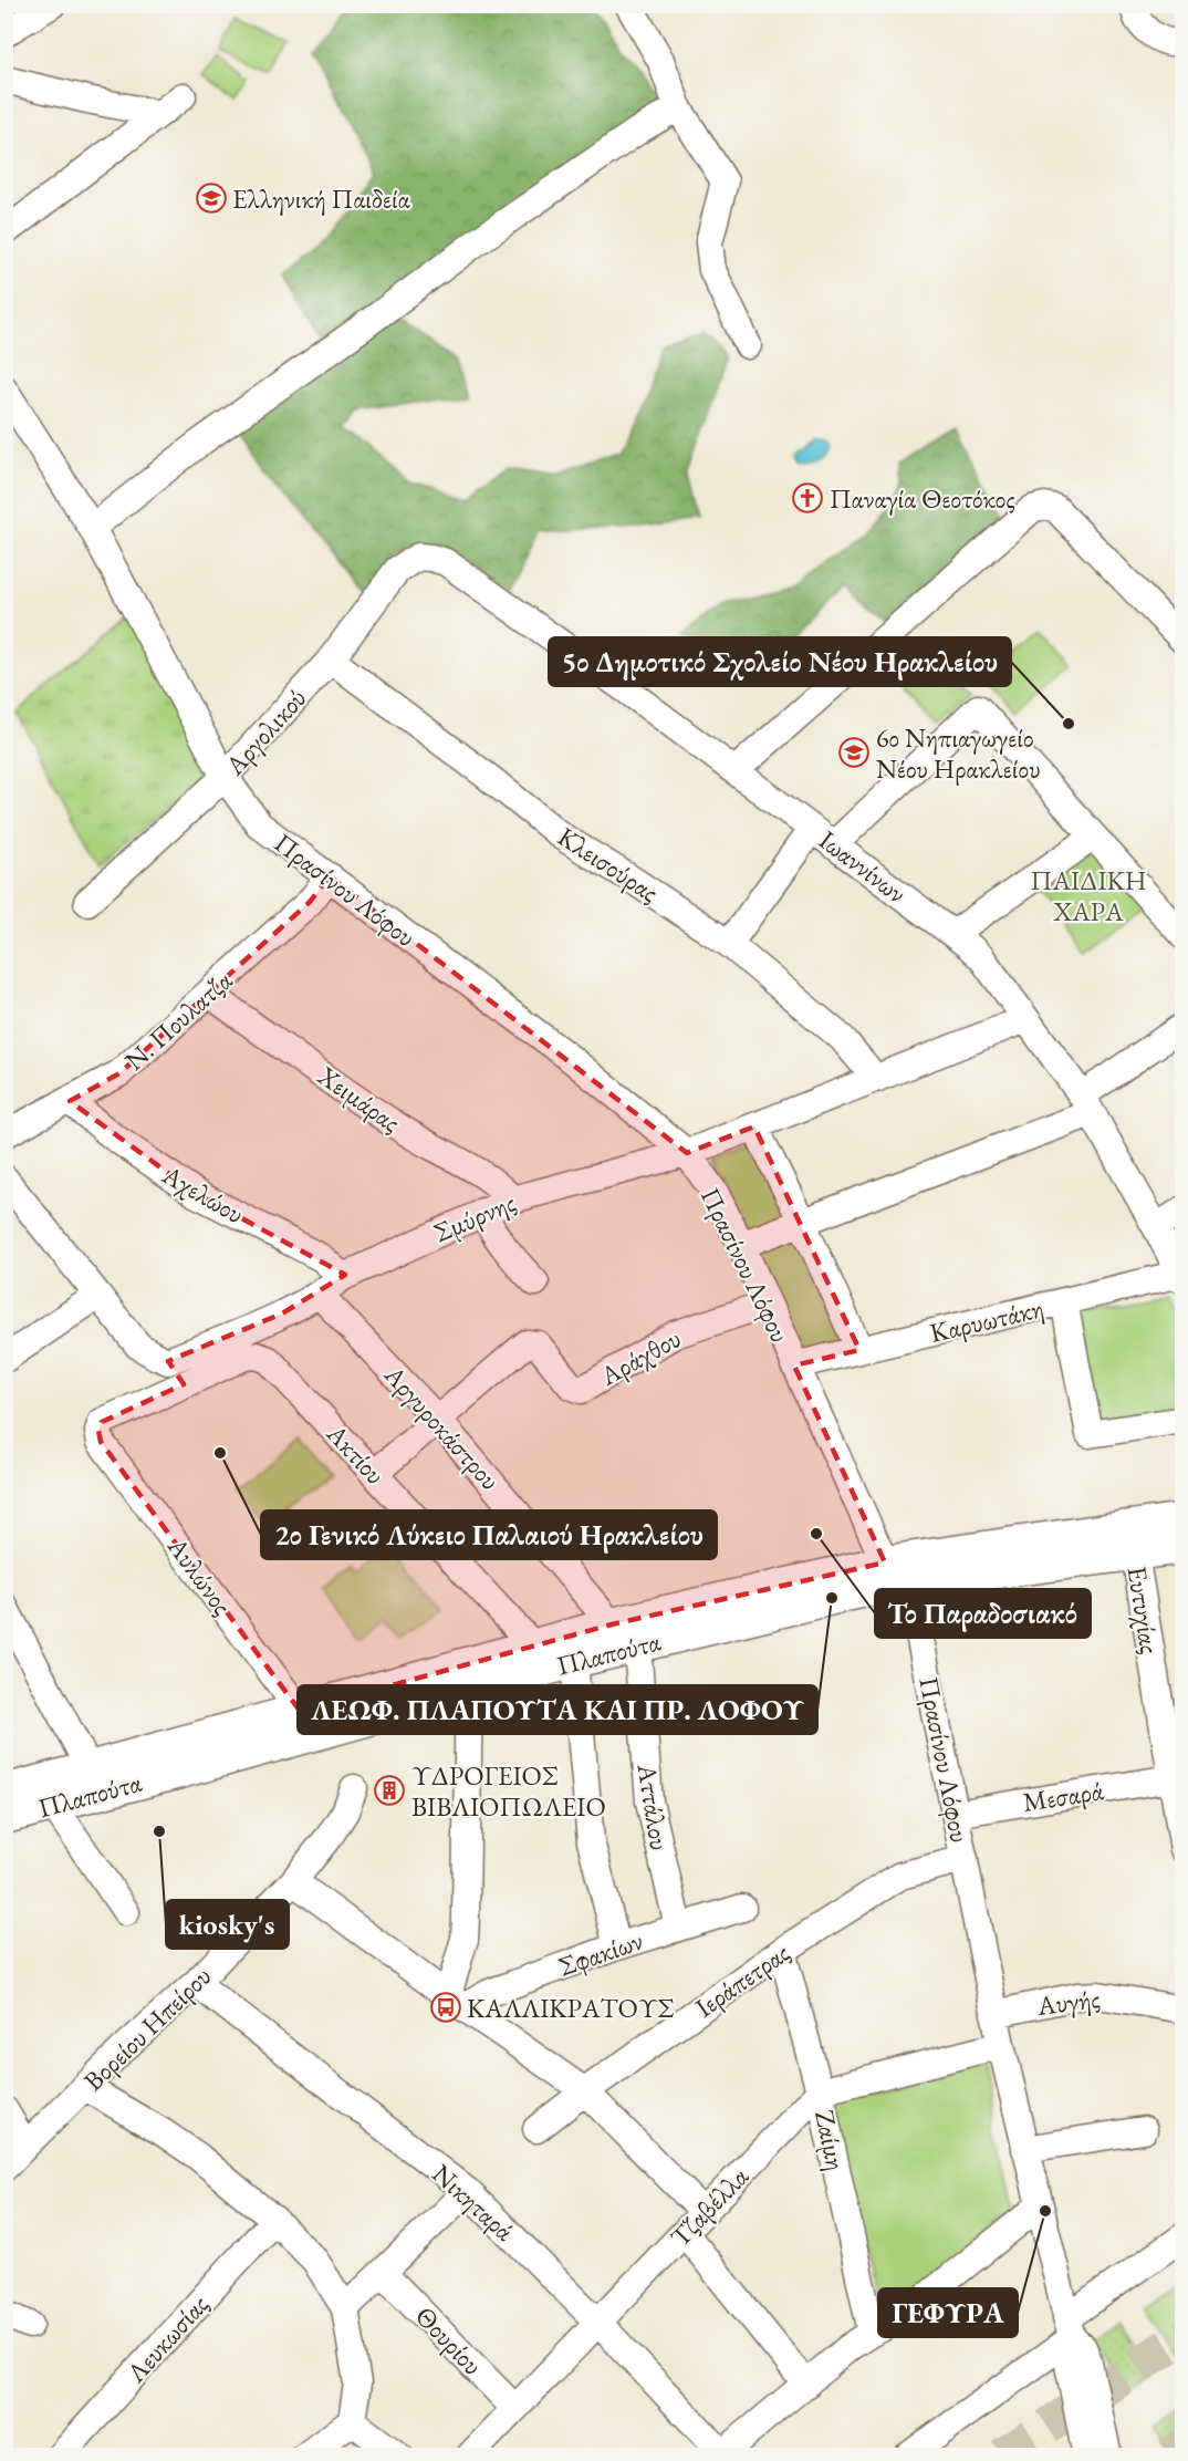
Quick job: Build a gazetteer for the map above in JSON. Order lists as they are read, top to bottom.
{
  "streets": {
    "main road": ["Πλαπούτα"],
    "street": [
      "Αργολικού",
      "Κλεισούρας",
      "Ιωαννίνων",
      "Πρασίνου Λόφου",
      "Ν. Πουλατζα",
      "Χειμάρας",
      "Αχελώου",
      "Σμύρνης",
      "Καρυωτάκη",
      "Αράχθου",
      "Αργυροκάστρου",
      "Ακτίου",
      "Αυλώνος",
      "Ευτυχίας",
      "Μεσαρά",
      "Αττάλου",
      "Σφακίων",
      "Ιεράπετρας",
      "Αυγής",
      "Βορείου Ηπείρου",
      "Ζαίμη",
      "Νικηταρά",
      "Τζαβέλλα",
      "Λευκωσίας",
      "Θουρίου"
    ]
  },
  "crossings": [
    ["Αργολικού", "Κλεισούρας"],
    ["Αργολικού", "Ιωαννίνων"],
    ["Αργολικού", "Πρασίνου Λόφου"],
    ["Κλεισούρας", "Σμύρνης"],
    ["Ιωαννίνων", "Σμύρνης"],
    ["Ιωαννίνων", "Καρυωτάκη"],
    ["Πρασίνου Λόφου", "Ν. Πουλατζα"],
    ["Πρασίνου Λόφου", "Σμύρνης"],
    ["Πρασίνου Λόφου", "Καρυωτάκη"],
    ["Πρασίνου Λόφου", "Αράχθου"],
    ["Πρασίνου Λόφου", "Πλαπούτα"],
    ["Πρασίνου Λόφου", "Μεσαρά"],
    ["Πρασίνου Λόφου", "Ιεράπετρας"],
    ["Πρασίνου Λόφου", "Αυγής"],
    ["Ν. Πουλατζα", "Χειμάρας"],
    ["Ν. Πουλατζα", "Αχελώου"],
    ["Χειμάρας", "Σμύρνης"],
    ["Αχελώου", "Σμύρνης"],
    ["Σμύρνης", "Αργυροκάστρου"],
    ["Αράχθου", "Αργυροκάστρου"],
    ["Αργυροκάστρου", "Πλαπούτα"],
    ["Ακτίου", "Αυλώνος"],
    ["Ακτίου", "Πλαπούτα"],
    ["Αυλώνος", "Πλαπούτα"],
    ["Ευτυχίας", "Πλαπούτα"],
    ["Ευτυχίας", "Μεσαρά"],
    ["Πλαπούτα", "Αττάλου"],
    ["Αττάλου", "Σφακίων"],
    ["Ιεράπετρας", "Ζαίμη"],
    ["Βορείου Ηπείρου", "Νικηταρά"],
    ["Ζαίμη", "Τζαβέλλα"],
    ["Νικηταρά", "Τζαβέλλα"],
    ["Τζαβέλλα", "Θουρίου"]
  ],
  "parks": ["ΠΑΙΔΙΚΗ ΧΑΡΑ"],
  "places": {
    "school or university": ["Ελληνική Παιδεία", "6ο Νηπιαγωγείο Νέου Ηρακλείου"],
    "church": ["Παναγία Θεοτόκος"],
    "other": [
      "5ο Δημοτικό Σχολείο Νέου Ηρακλείου",
      "2ο Γενικό Λύκειο Παλαιού Ηρακλείου",
      "Το Παραδοσιακό",
      "ΛΕΩΦ. ΠΛΑΠΟΥΤΑ ΚΑΙ ΠΡ. ΛΟΦΟΥ",
      "kiosky's",
      "ΓΕΦΥΡΑ"
    ],
    "building": ["ΥΔΡΟΓΕΙΟΣ ΒΙΒΛΙΟΠΩΛΕΙΟ"],
    "bus stop": ["ΚΑΛΛΙΚΡΑΤΟΥΣ"]
  }
}
